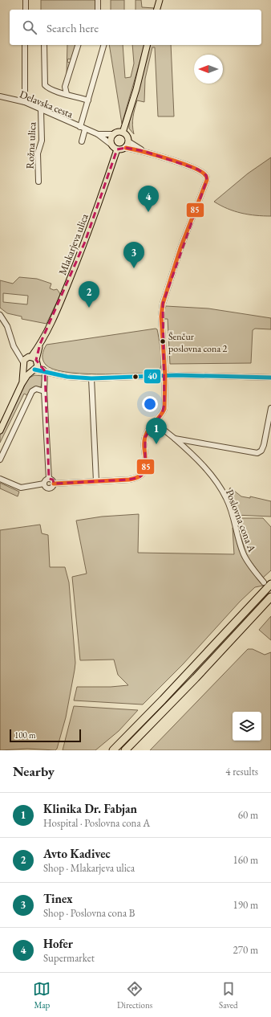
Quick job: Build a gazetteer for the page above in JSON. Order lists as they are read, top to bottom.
{
  "streets": {
    "main road": ["Mlakarjeva ulica"],
    "street": ["Delavska cesta", "Rožna ulica", "Poslovna cona A"]
  },
  "crossings": [
    ["Delavska cesta", "Rožna ulica"]
  ],
  "places": ["Šenčur poslovna cona 2"],
  "lines": ["transit line 85", "transit line 40"],
  "scale_bar": "100 m",
  "north": "left",
  "page": {
    "search": "Search here",
    "pins": [
      "4",
      "3",
      "2",
      "1"
    ],
    "scale": "100 m",
    "heading": ["Nearby", "4 results"],
    "list": [
      {
        "mark": "1",
        "name": "Klinika Dr. Fabjan",
        "note": "Hospital · Poslovna cona A",
        "value": "60 m"
      },
      {
        "mark": "2",
        "name": "Avto Kadivec",
        "note": "Shop · Mlakarjeva ulica",
        "value": "160 m"
      },
      {
        "mark": "3",
        "name": "Tinex",
        "note": "Shop · Poslovna cona B",
        "value": "190 m"
      },
      {
        "mark": "4",
        "name": "Hofer",
        "note": "Supermarket",
        "value": "270 m"
      }
    ],
    "nav": ["Map", "Directions", "Saved"]
  }
}
